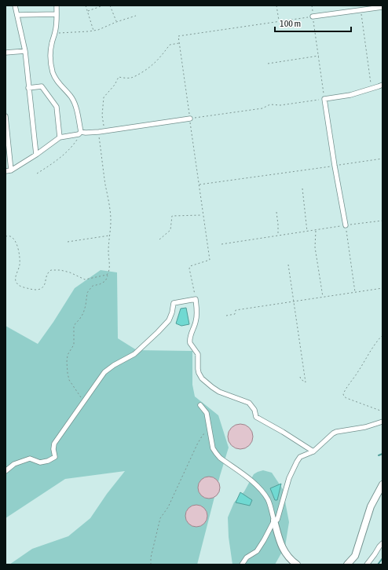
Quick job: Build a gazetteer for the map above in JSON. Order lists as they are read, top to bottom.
{
  "scale_bar": "100 m"
}
